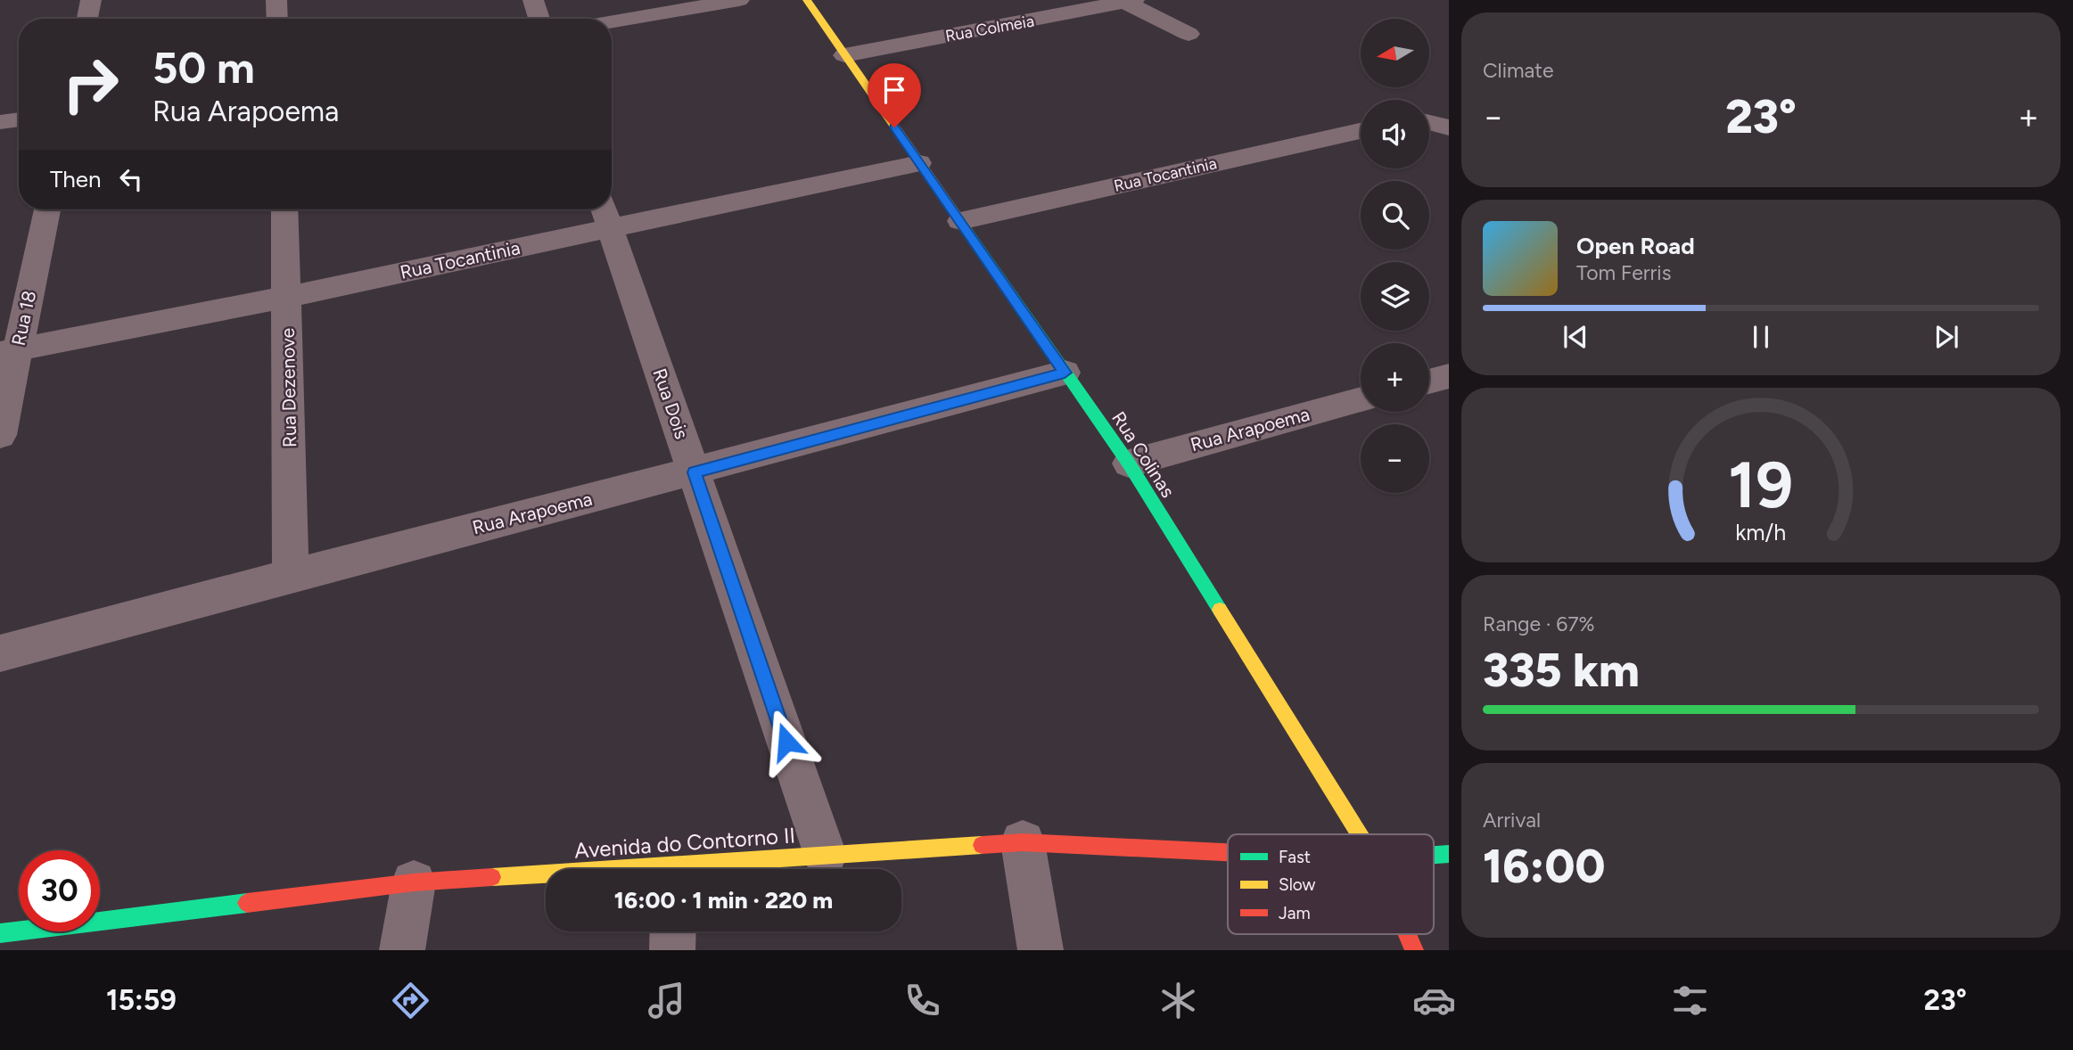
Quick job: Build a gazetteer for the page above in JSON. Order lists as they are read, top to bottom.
{
  "streets": {
    "street": [
      "Rua Colmeia",
      "Rua Tocantinia",
      "Rua 18",
      "Rua Dezenove",
      "Rua Dois",
      "Rua Arapoema",
      "Rua Colinas",
      "Avenida do Contorno II"
    ]
  },
  "crossings": [
    ["Rua Colmeia", "Rua Colinas"],
    ["Rua Tocantinia", "Rua 18"],
    ["Rua Tocantinia", "Rua Dezenove"],
    ["Rua Tocantinia", "Rua Dois"],
    ["Rua Tocantinia", "Rua Colinas"],
    ["Rua Dezenove", "Rua Arapoema"],
    ["Rua Dois", "Rua Arapoema"],
    ["Rua Dois", "Avenida do Contorno II"],
    ["Rua Arapoema", "Rua Colinas"]
  ],
  "legend": ["Fast", "Slow", "Jam"],
  "north": "left",
  "page": {
    "tile": [
      "Climate",
      ["Range · 67%", "335 km"],
      ["Arrival", "16:00"]
    ],
    "map_buttons": ["+", "−"],
    "turn": ["50 m", "Rua Arapoema"],
    "heat": ["−", "23°", "+"],
    "then": "Then",
    "song": ["Open Road", "Tom Ferris"],
    "limit": "30",
    "trip": "16:00 · 1 min · 220 m",
    "tabs": ["15:59", "23°"],
    "gauge": ["19", "km/h"]
  }
}
